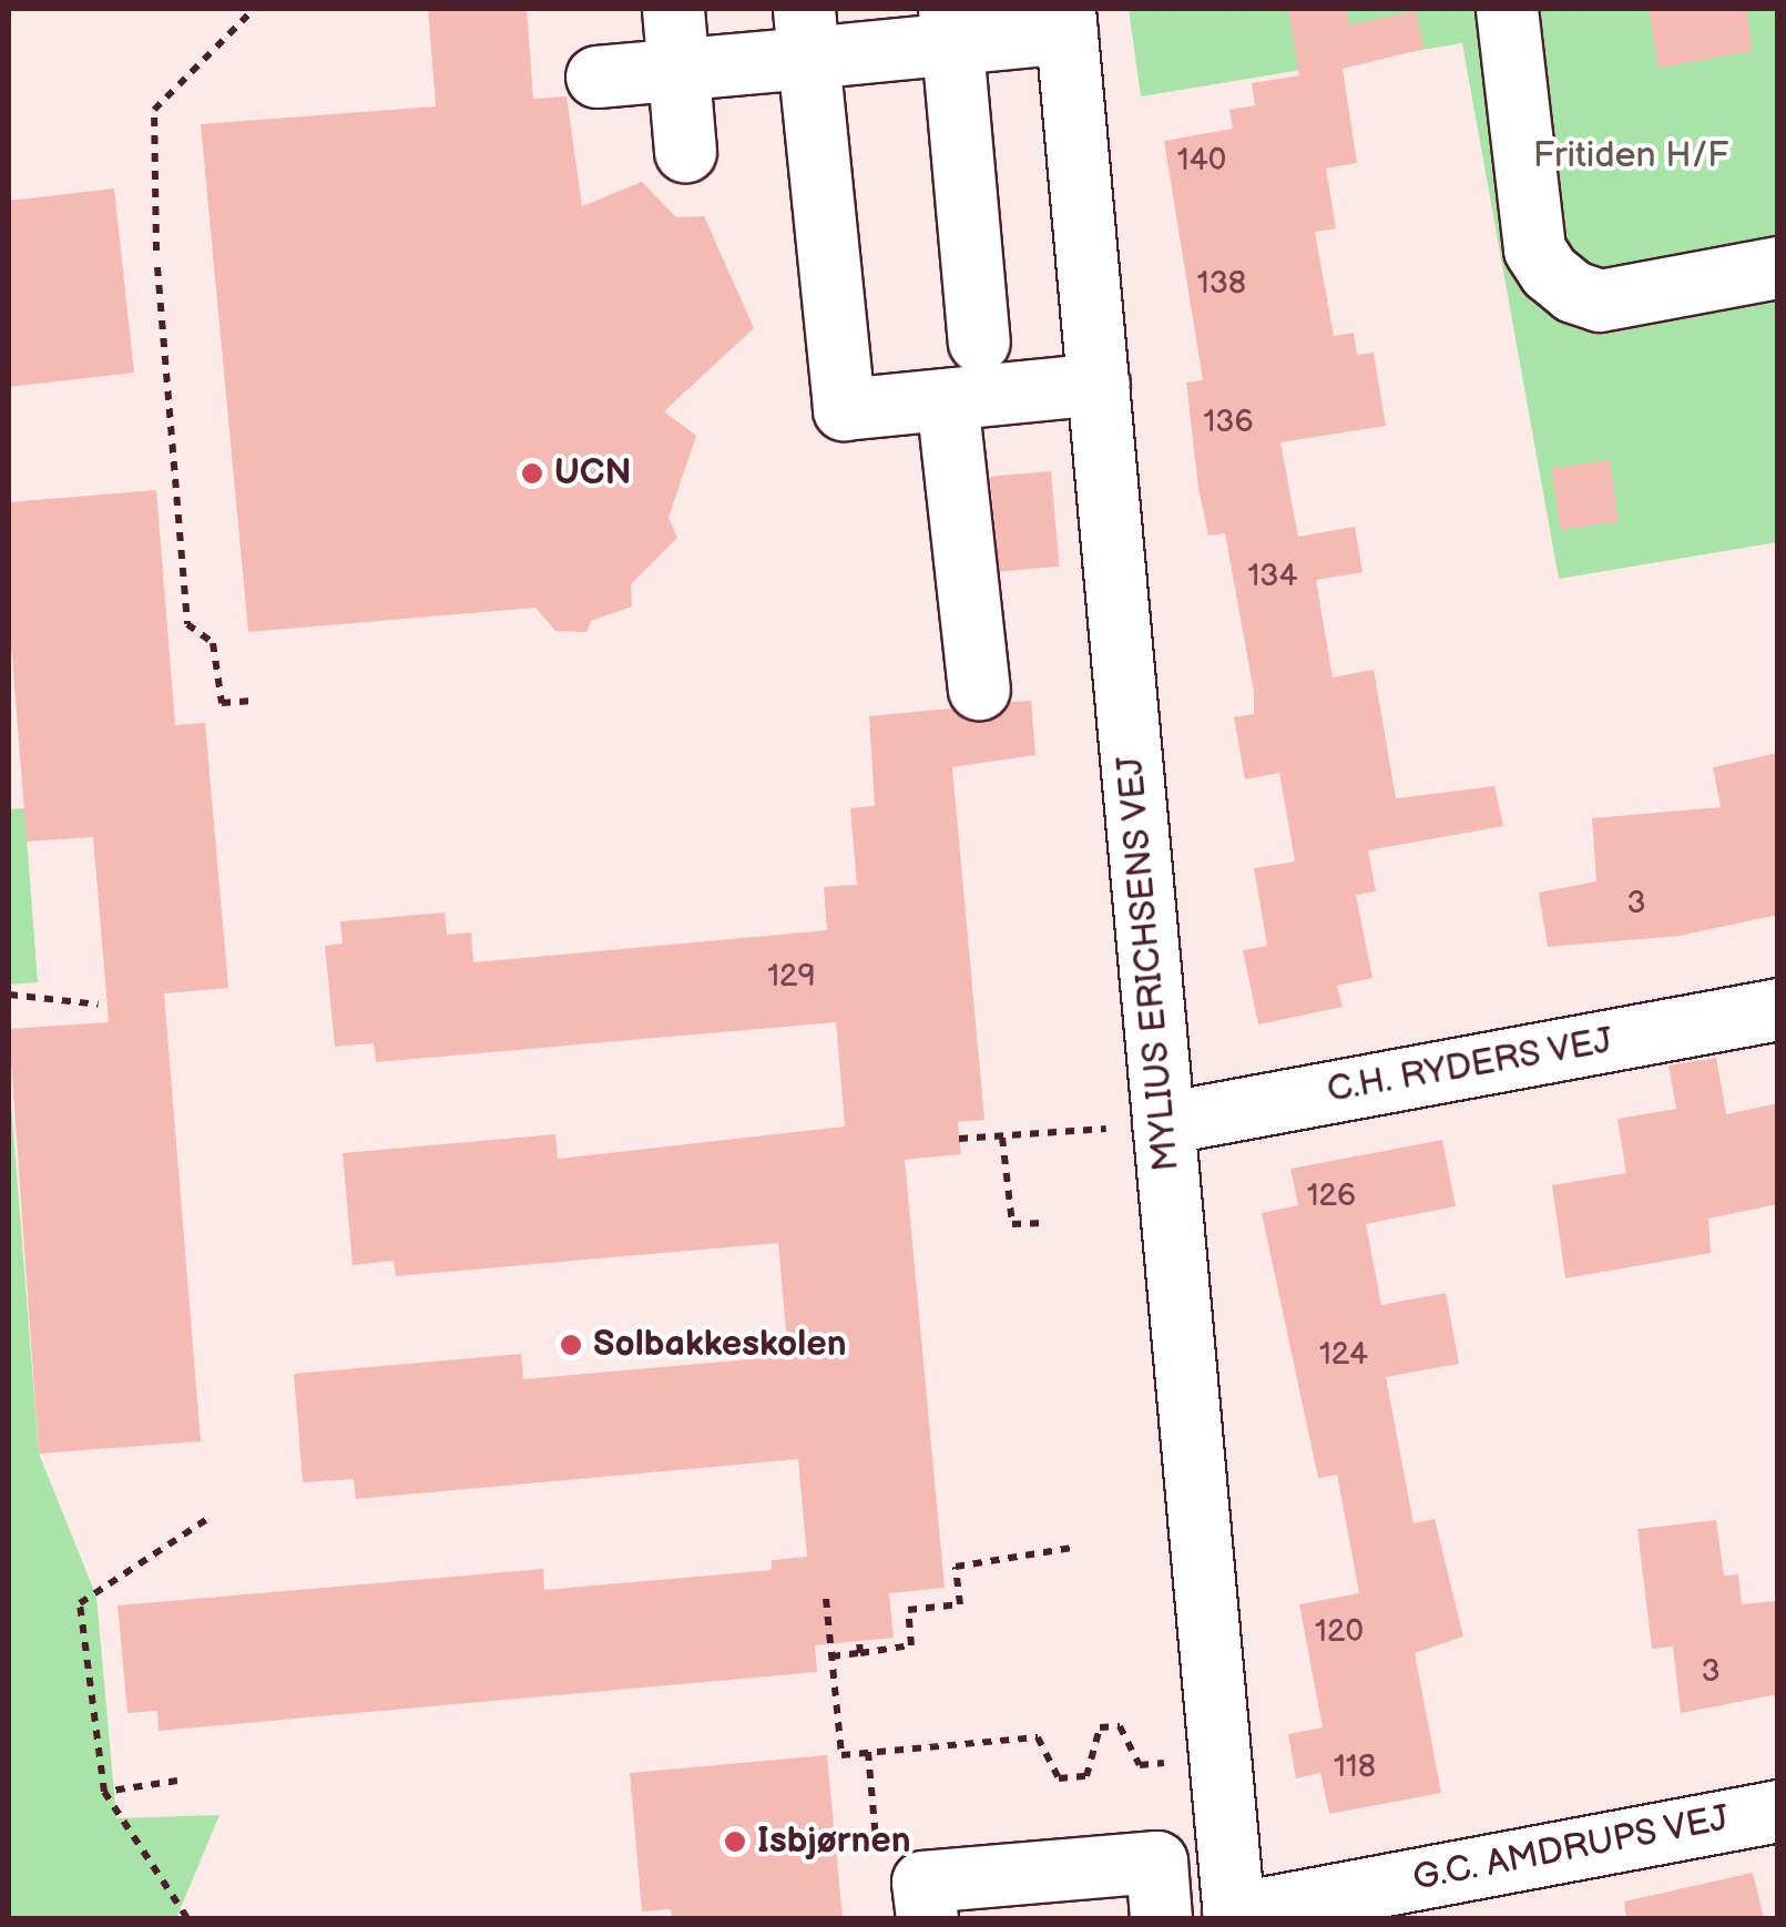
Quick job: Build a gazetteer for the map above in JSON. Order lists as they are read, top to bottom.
{
  "streets": {
    "street": ["MYLIUS ERICHSENS VEJ", "C.H. RYDERS VEJ", "G.C. AMDRUPS VEJ"]
  },
  "crossings": [
    ["MYLIUS ERICHSENS VEJ", "C.H. RYDERS VEJ"],
    ["MYLIUS ERICHSENS VEJ", "G.C. AMDRUPS VEJ"]
  ],
  "parks": ["Fritiden H/F"],
  "places": ["UCN", "Solbakkeskolen", "Isbjørnen"],
  "house_numbers": [
    "140",
    "138",
    "136",
    "134",
    "3",
    "129",
    "126",
    "124",
    "120",
    "3",
    "118"
  ]
}
